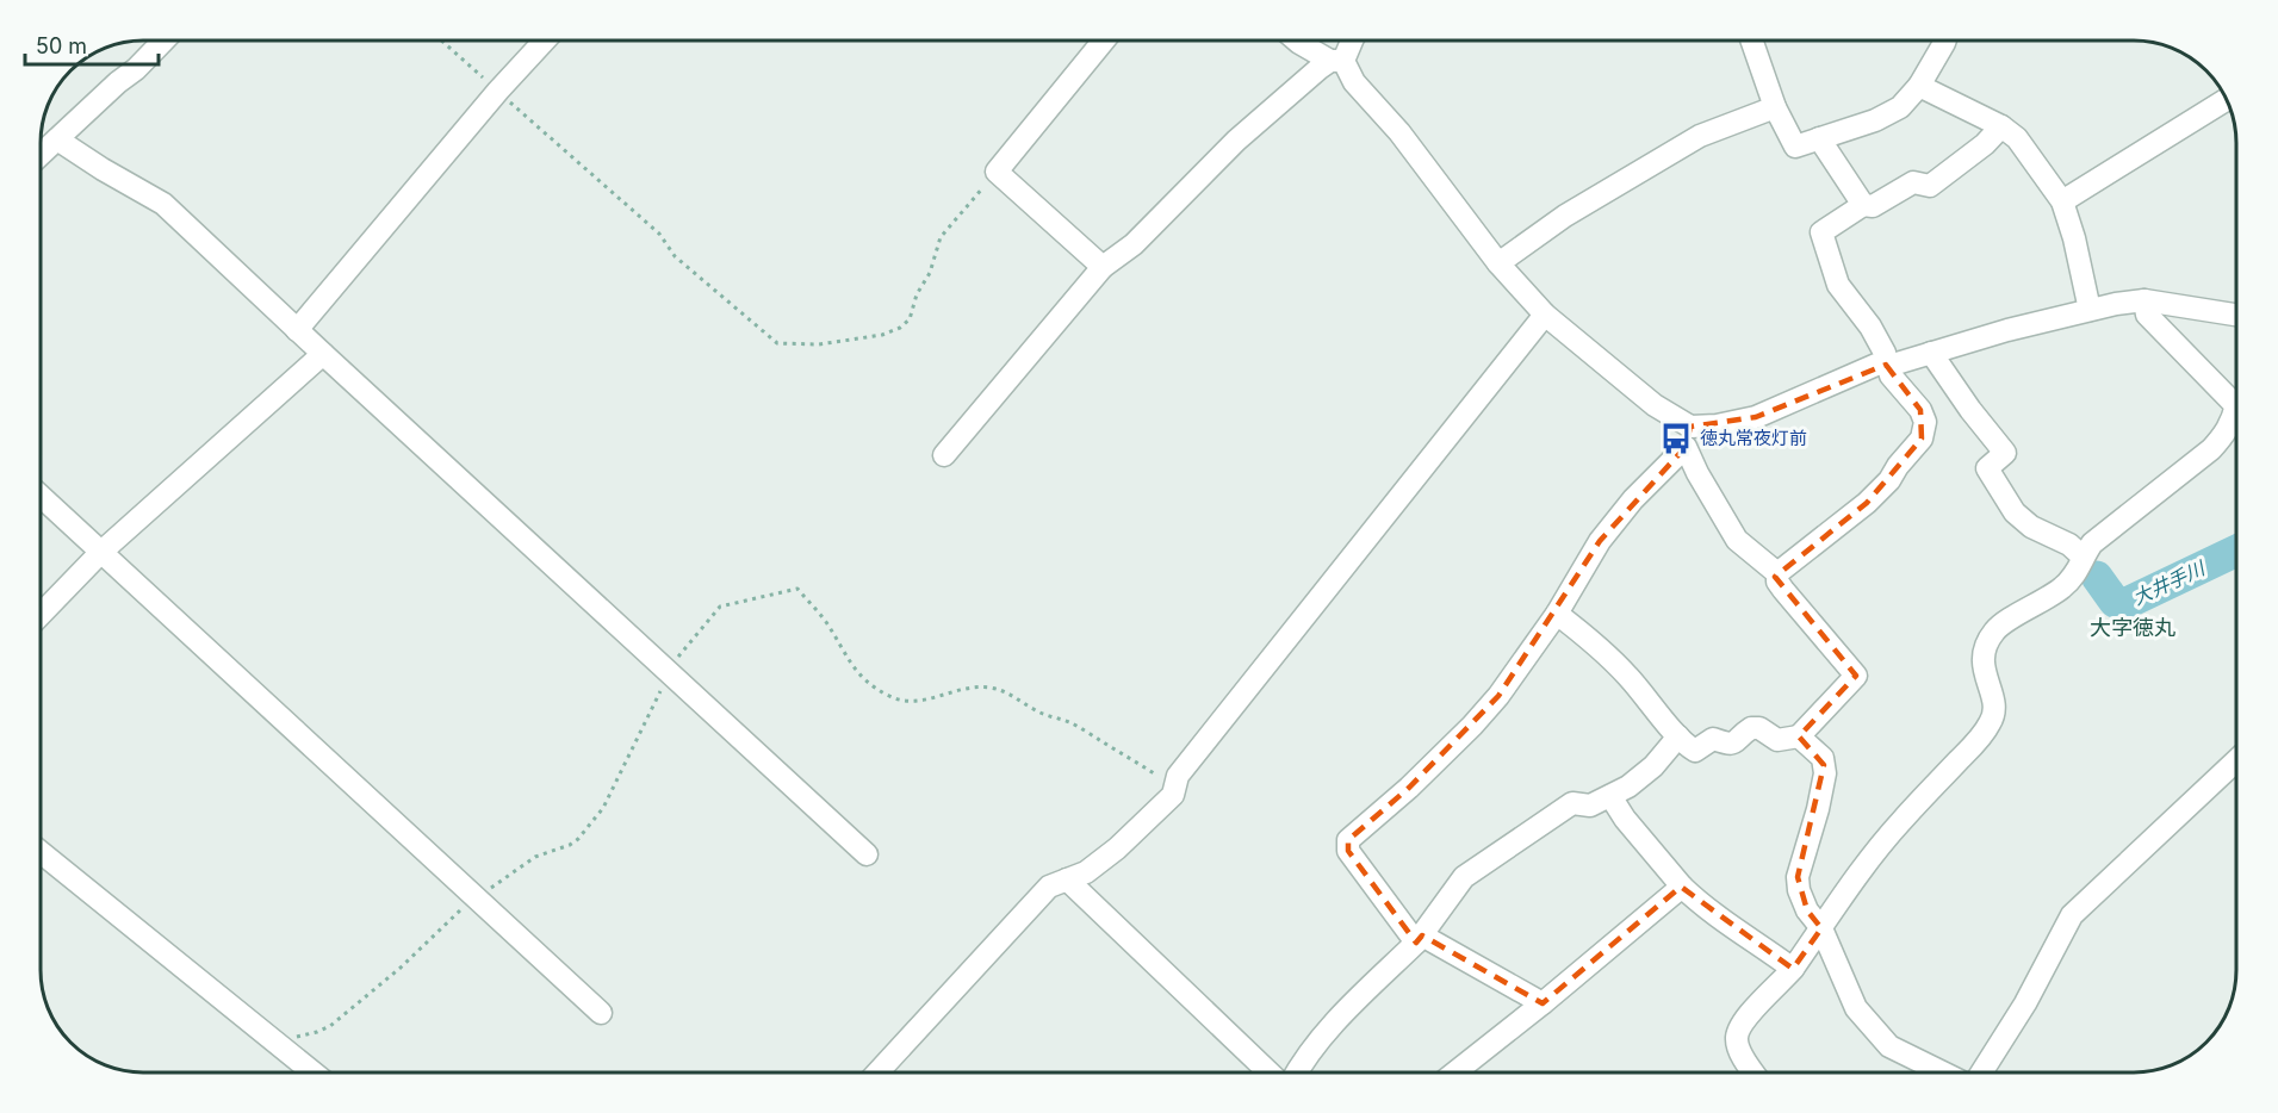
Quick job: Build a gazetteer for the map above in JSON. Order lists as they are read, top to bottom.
{
  "districts": ["大字徳丸"],
  "water": ["大井手川"],
  "places": {
    "bus stop": ["徳丸常夜灯前"]
  },
  "scale_bar": "50 m"
}
